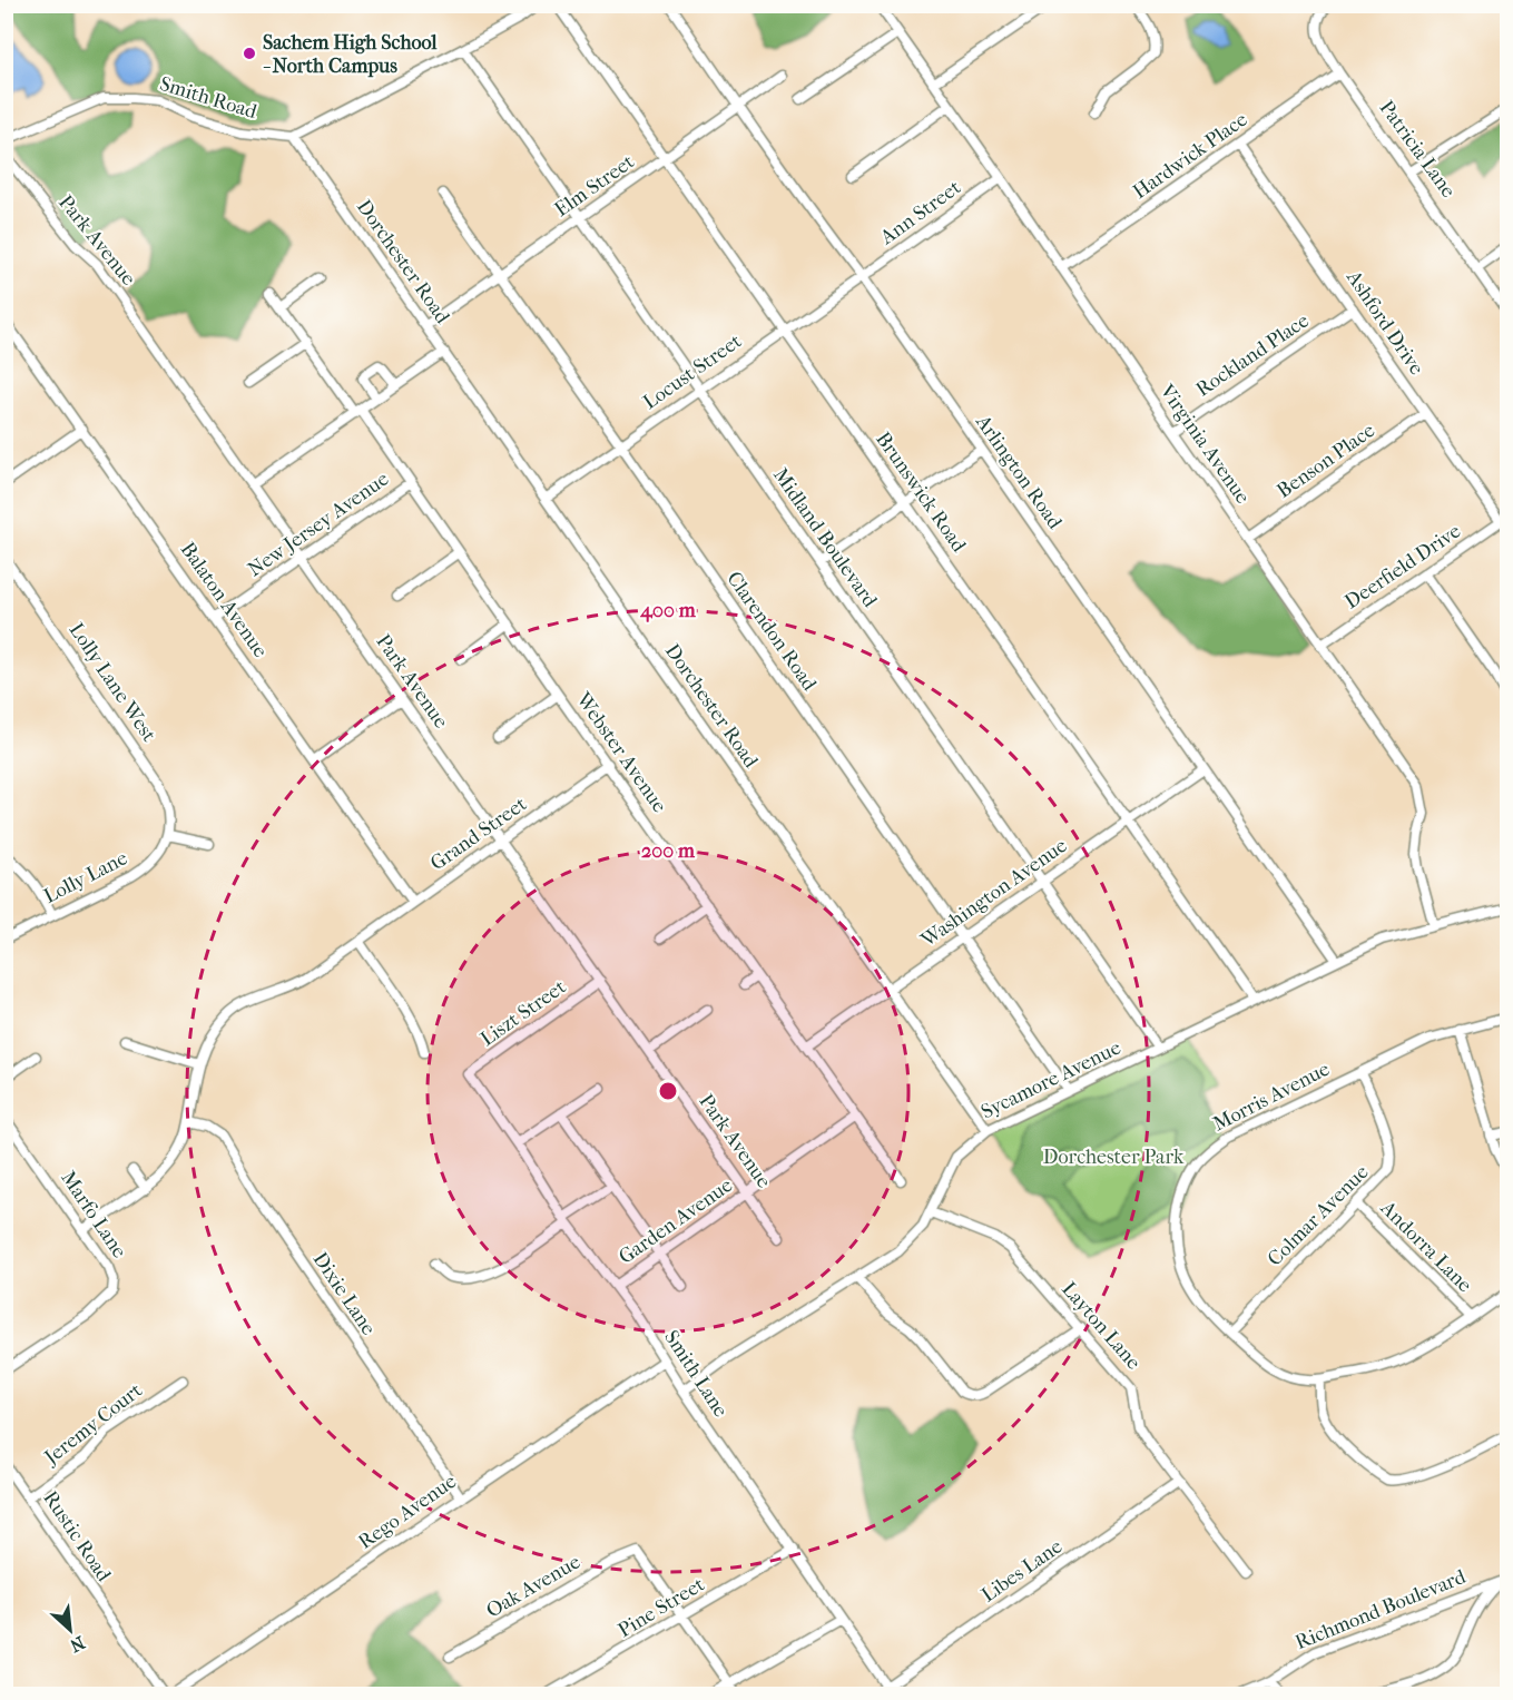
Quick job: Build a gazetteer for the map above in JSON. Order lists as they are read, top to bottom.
{
  "streets": {
    "street": [
      "Smith Road",
      "Patricia Lane",
      "Hardwick Place",
      "Elm Street",
      "Ann Street",
      "Park Avenue",
      "Dorchester Road",
      "Ashford Drive",
      "Rockland Place",
      "Locust Street",
      "Virginia Avenue",
      "Benson Place",
      "Arlington Road",
      "Brunswick Road",
      "New Jersey Avenue",
      "Midland Boulevard",
      "Deerfield Drive",
      "Balaton Avenue",
      "Clarendon Road",
      "Lolly Lane West",
      "Webster Avenue",
      "Grand Street",
      "Lolly Lane",
      "Washington Avenue",
      "Liszt Street",
      "Sycamore Avenue",
      "Morris Avenue",
      "Marfo Lane",
      "Colmar Avenue",
      "Garden Avenue",
      "Andorra Lane",
      "Dixie Lane",
      "Layton Lane",
      "Smith Lane",
      "Jeremy Court",
      "Rego Avenue",
      "Rustic Road",
      "Libes Lane",
      "Oak Avenue",
      "Pine Street",
      "Richmond Boulevard"
    ]
  },
  "crossings": [
    ["Smith Road", "Dorchester Road"],
    ["Patricia Lane", "Hardwick Place"],
    ["Hardwick Place", "Ashford Drive"],
    ["Hardwick Place", "Virginia Avenue"],
    ["Elm Street", "Dorchester Road"],
    ["Elm Street", "Arlington Road"],
    ["Elm Street", "Brunswick Road"],
    ["Elm Street", "Midland Boulevard"],
    ["Elm Street", "Clarendon Road"],
    ["Ann Street", "Locust Street"],
    ["Ann Street", "Virginia Avenue"],
    ["Ann Street", "Arlington Road"],
    ["Park Avenue", "New Jersey Avenue"],
    ["Park Avenue", "Grand Street"],
    ["Park Avenue", "Liszt Street"],
    ["Park Avenue", "Garden Avenue"],
    ["Dorchester Road", "Locust Street"],
    ["Dorchester Road", "Washington Avenue"],
    ["Dorchester Road", "Sycamore Avenue"],
    ["Ashford Drive", "Rockland Place"],
    ["Ashford Drive", "Benson Place"],
    ["Ashford Drive", "Deerfield Drive"],
    ["Rockland Place", "Virginia Avenue"],
    ["Locust Street", "Arlington Road"],
    ["Locust Street", "Brunswick Road"],
    ["Locust Street", "Midland Boulevard"],
    ["Locust Street", "Clarendon Road"],
    ["Virginia Avenue", "Benson Place"],
    ["Virginia Avenue", "Deerfield Drive"],
    ["Virginia Avenue", "Sycamore Avenue"],
    ["Arlington Road", "Washington Avenue"],
    ["Arlington Road", "Sycamore Avenue"],
    ["Brunswick Road", "Washington Avenue"],
    ["Brunswick Road", "Sycamore Avenue"],
    ["New Jersey Avenue", "Balaton Avenue"],
    ["New Jersey Avenue", "Webster Avenue"],
    ["Midland Boulevard", "Washington Avenue"],
    ["Midland Boulevard", "Sycamore Avenue"],
    ["Balaton Avenue", "Grand Street"],
    ["Clarendon Road", "Washington Avenue"],
    ["Clarendon Road", "Sycamore Avenue"],
    ["Lolly Lane West", "Lolly Lane"],
    ["Webster Avenue", "Grand Street"],
    ["Webster Avenue", "Washington Avenue"],
    ["Webster Avenue", "Garden Avenue"],
    ["Liszt Street", "Smith Lane"],
    ["Sycamore Avenue", "Layton Lane"],
    ["Sycamore Avenue", "Smith Lane"],
    ["Morris Avenue", "Colmar Avenue"],
    ["Morris Avenue", "Andorra Lane"],
    ["Colmar Avenue", "Andorra Lane"],
    ["Garden Avenue", "Smith Lane"],
    ["Dixie Lane", "Rego Avenue"],
    ["Layton Lane", "Libes Lane"],
    ["Smith Lane", "Rego Avenue"],
    ["Smith Lane", "Libes Lane"],
    ["Smith Lane", "Pine Street"],
    ["Jeremy Court", "Rustic Road"],
    ["Oak Avenue", "Pine Street"]
  ],
  "parks": ["Dorchester Park"],
  "places": ["Sachem High School - North Campus"],
  "north": "bottom right",
  "rings": ["400 m", "200 m"]
}
